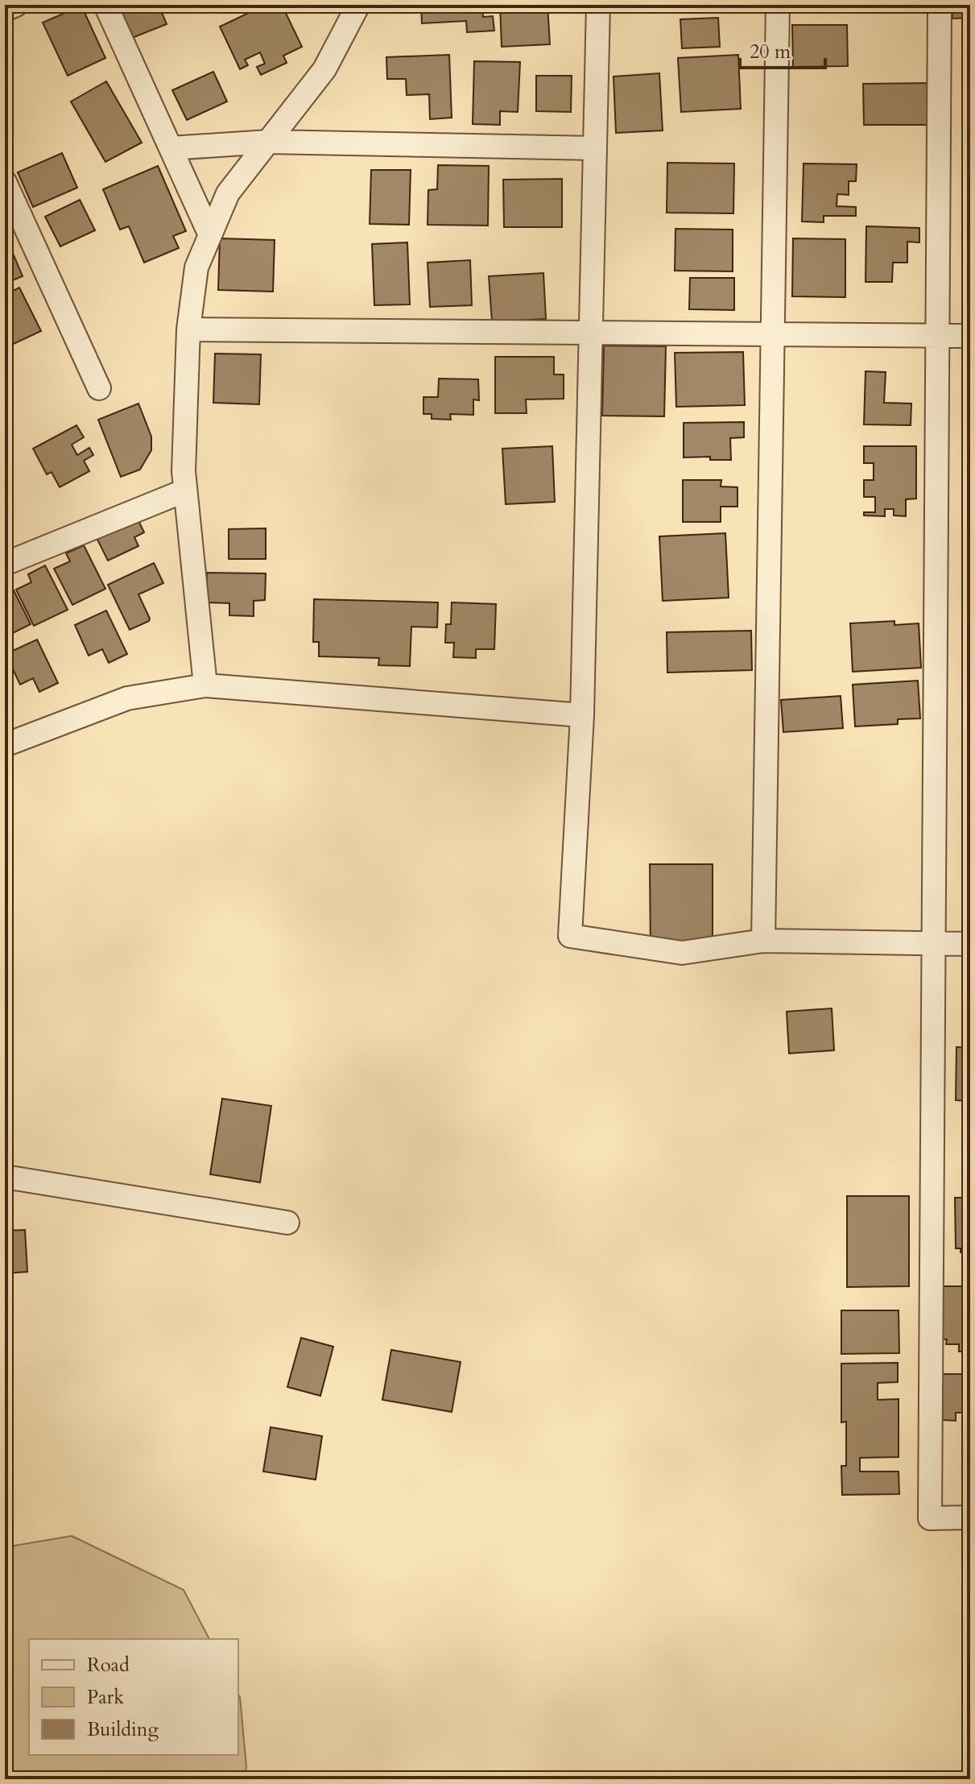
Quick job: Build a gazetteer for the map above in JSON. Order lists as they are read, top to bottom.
{
  "legend": ["Road", "Park", "Building"],
  "scale_bar": "20 m"
}
